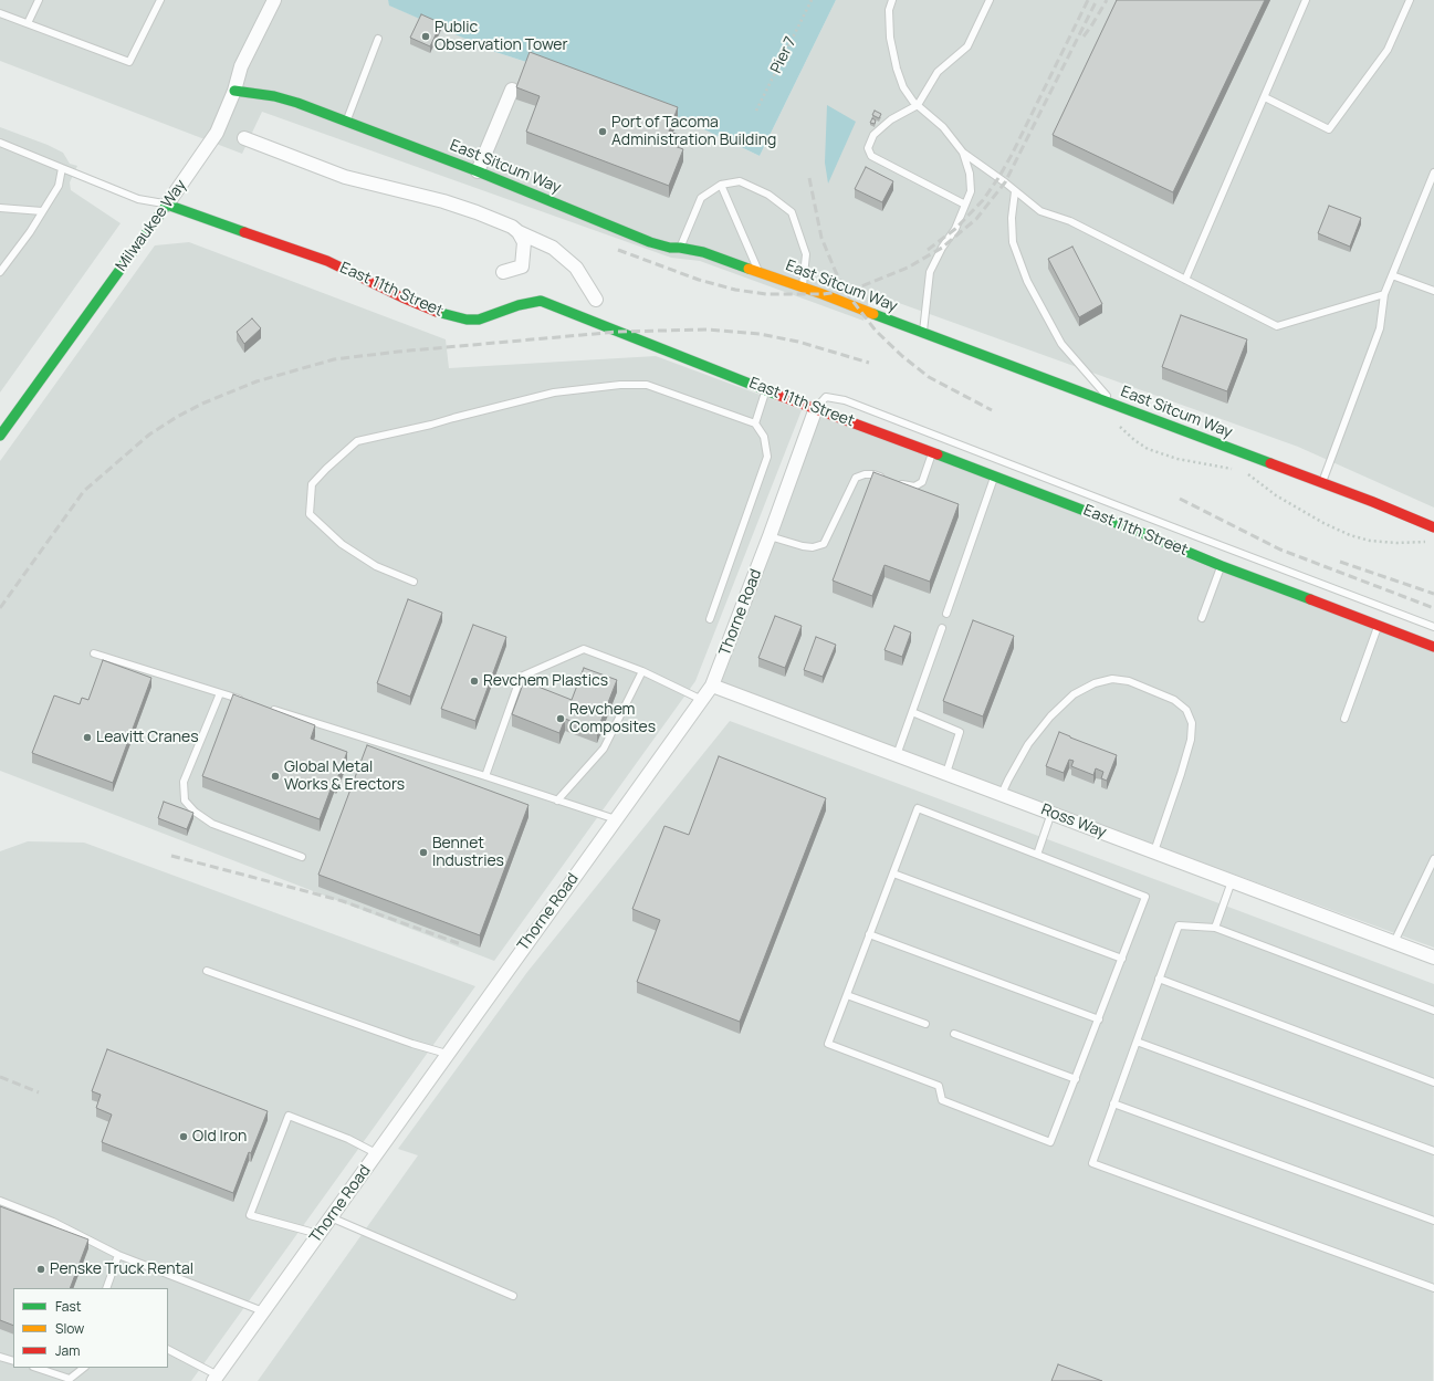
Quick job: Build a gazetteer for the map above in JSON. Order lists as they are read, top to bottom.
{
  "streets": {
    "street": [
      "East Sitcum Way",
      "Milwaukee Way",
      "East 11th Street",
      "Thorne Road",
      "Ross Way"
    ],
    "path": ["Pier 7"]
  },
  "crossings": [
    ["East Sitcum Way", "Milwaukee Way"],
    ["Milwaukee Way", "East 11th Street"],
    ["East 11th Street", "Thorne Road"],
    ["Thorne Road", "Ross Way"]
  ],
  "places": [
    "Public Observation Tower",
    "Port of Tacoma Administration Building",
    "Revchem Plastics",
    "Revchem Composites",
    "Leavitt Cranes",
    "Global Metal Works & Erectors",
    "Bennet Industries",
    "Old Iron",
    "Penske Truck Rental"
  ],
  "legend": ["Fast", "Slow", "Jam"]
}
